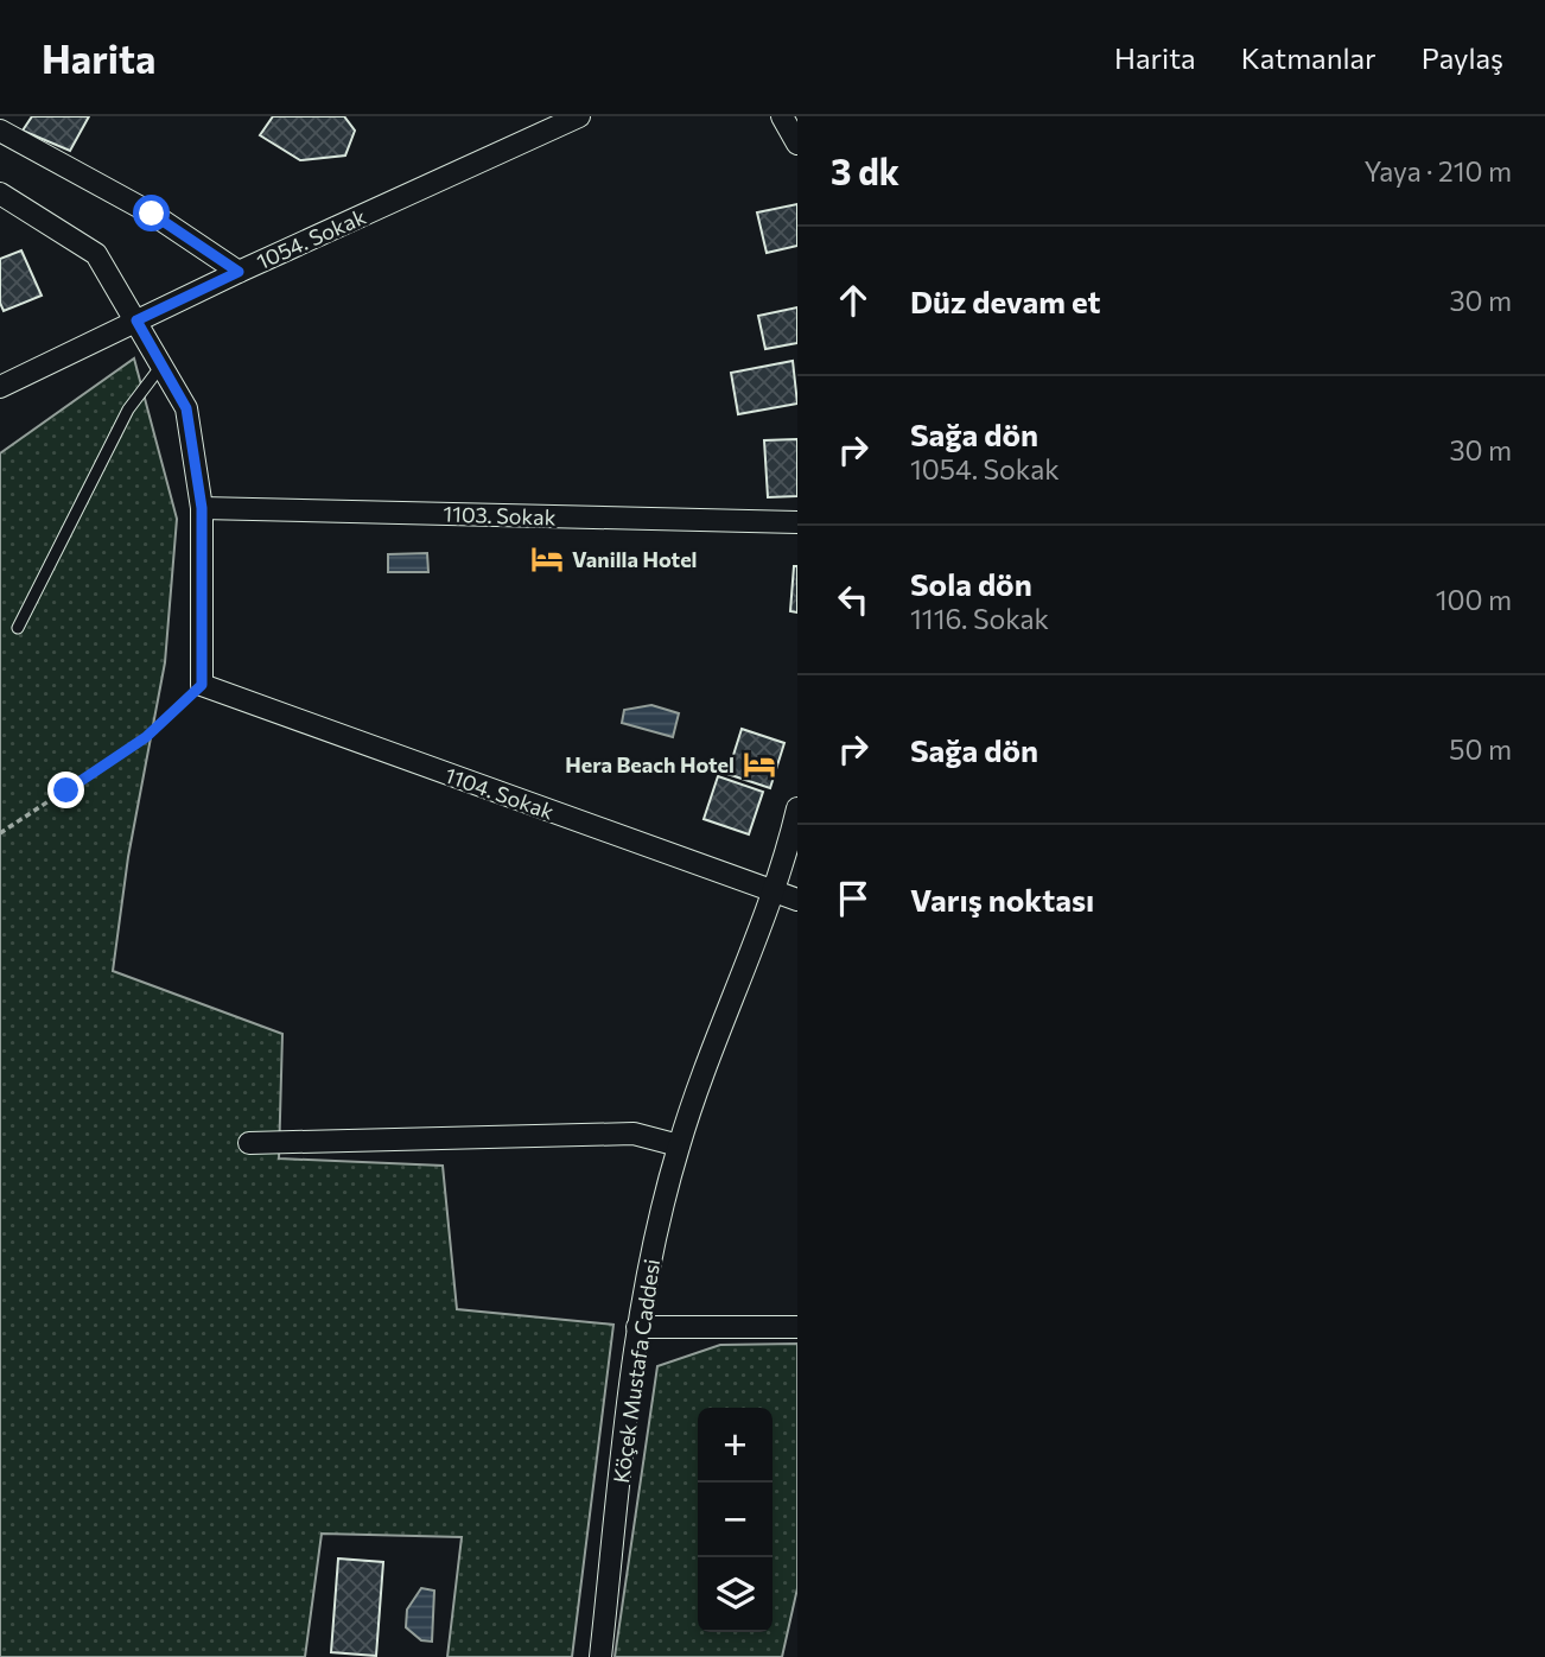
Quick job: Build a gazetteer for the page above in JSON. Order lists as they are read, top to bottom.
{
  "streets": {
    "street": [
      "1054. Sokak",
      "1103. Sokak",
      "1104. Sokak",
      "Köçek Mustafa Caddesi"
    ]
  },
  "crossings": [
    ["1104. Sokak", "Köçek Mustafa Caddesi"]
  ],
  "places": {
    "hotel": ["Vanilla Hotel", "Hera Beach Hotel"]
  },
  "page": {
    "header": "Harita",
    "nav": ["Harita", "Katmanlar", "Paylaş"],
    "heading": ["3 dk", "Yaya · 210 m"],
    "list": [
      ["Düz devam et", "30 m"],
      ["Sağa dön", "1054. Sokak", "30 m"],
      ["Sola dön", "1116. Sokak", "100 m"],
      ["Sağa dön", "50 m"],
      "Varış noktası"
    ],
    "map_buttons": ["+", "−"]
  }
}
